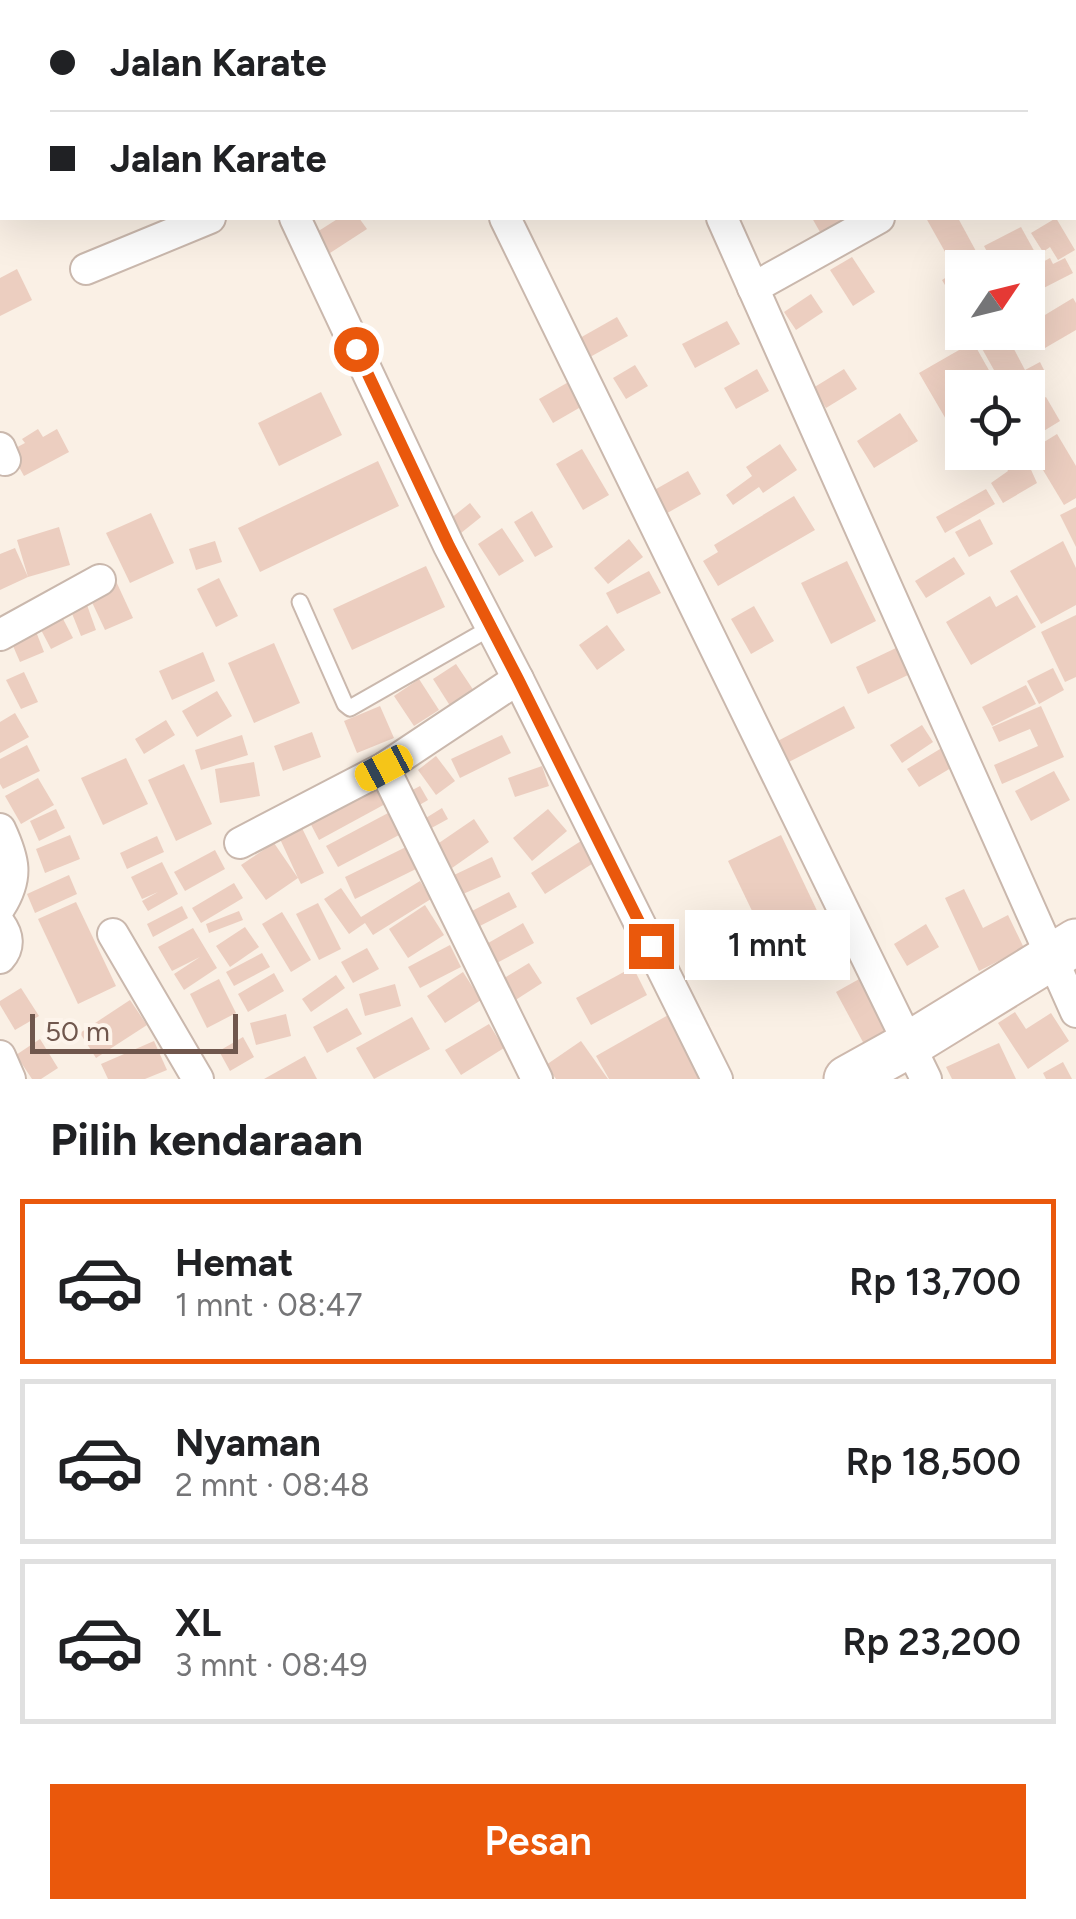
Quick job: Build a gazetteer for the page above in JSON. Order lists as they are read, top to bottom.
{
  "scale_bar": "50 m",
  "north": "top right",
  "page": {
    "banner": ["Jalan Karate", "Jalan Karate"],
    "bubble": "1 mnt",
    "scale": "50 m",
    "heading": "Pilih kendaraan",
    "list": [
      {
        "name": "Hemat",
        "note": "1 mnt · 08:47",
        "value": "Rp 13,700"
      },
      {
        "name": "Nyaman",
        "note": "2 mnt · 08:48",
        "value": "Rp 18,500"
      },
      {
        "name": "XL",
        "note": "3 mnt · 08:49",
        "value": "Rp 23,200"
      }
    ],
    "buttons": "Pesan"
  }
}
